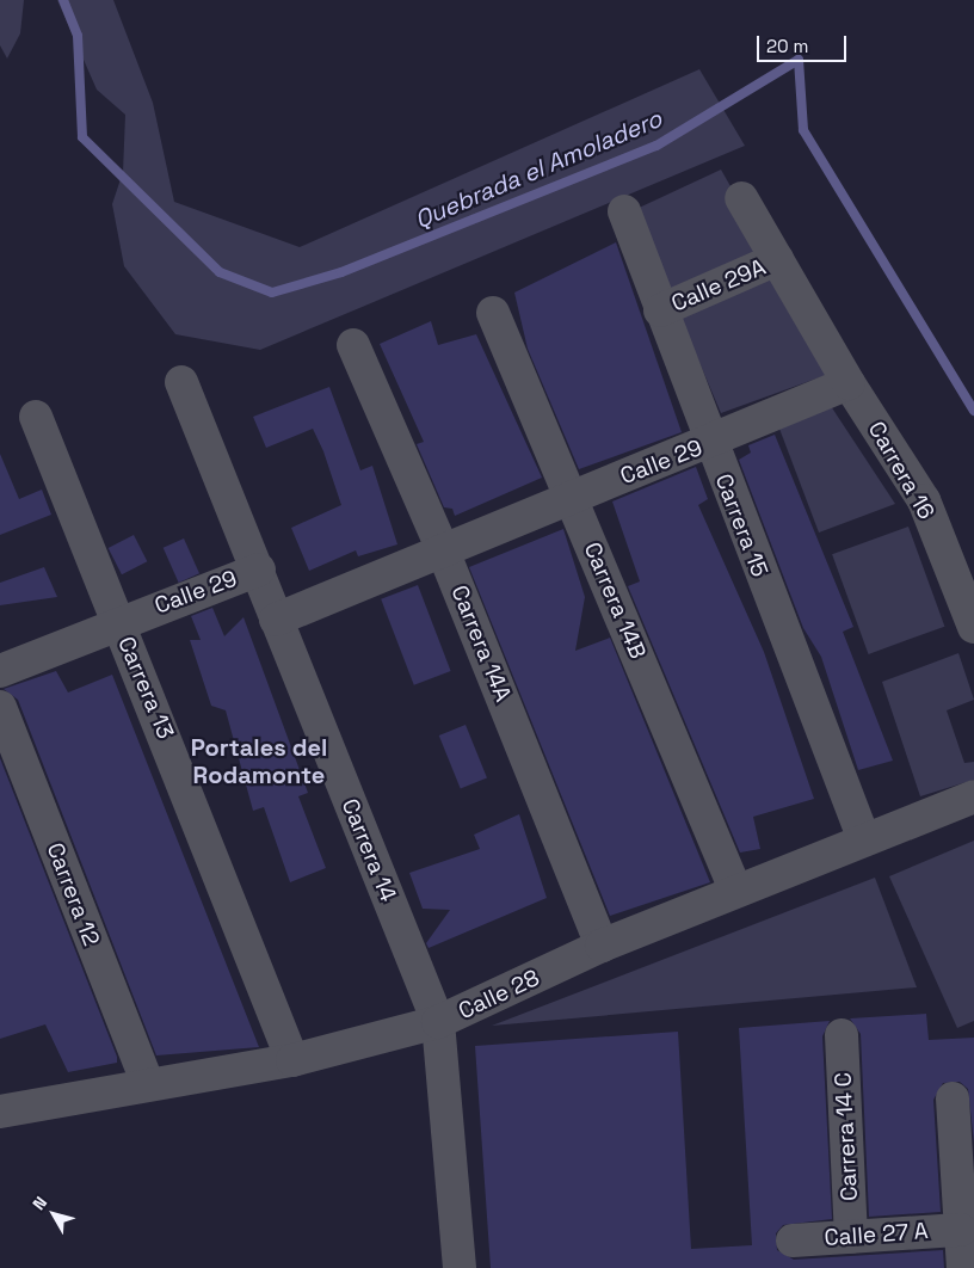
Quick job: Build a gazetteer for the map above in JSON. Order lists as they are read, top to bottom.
{
  "streets": {
    "street": [
      "Calle 29A",
      "Calle 29",
      "Carrera 16",
      "Carrera 15",
      "Carrera 14B",
      "Carrera 14A",
      "Carrera 13",
      "Carrera 14",
      "Carrera 12",
      "Calle 28",
      "Carrera 14 C",
      "Calle 27 A"
    ]
  },
  "crossings": [
    ["Calle 29A", "Carrera 15"],
    ["Calle 29", "Carrera 16"],
    ["Calle 29", "Carrera 15"],
    ["Calle 29", "Carrera 14B"],
    ["Calle 29", "Carrera 14A"],
    ["Calle 29", "Carrera 13"],
    ["Calle 29", "Carrera 14"],
    ["Carrera 15", "Calle 28"],
    ["Carrera 14B", "Calle 28"],
    ["Carrera 14A", "Calle 28"],
    ["Carrera 13", "Calle 28"],
    ["Carrera 14", "Calle 28"],
    ["Carrera 12", "Calle 28"],
    ["Carrera 14 C", "Calle 27 A"]
  ],
  "districts": ["Portales del Rodamonte"],
  "water": ["Quebrada el Amoladero"],
  "scale_bar": "20 m",
  "north": "top left"
}
